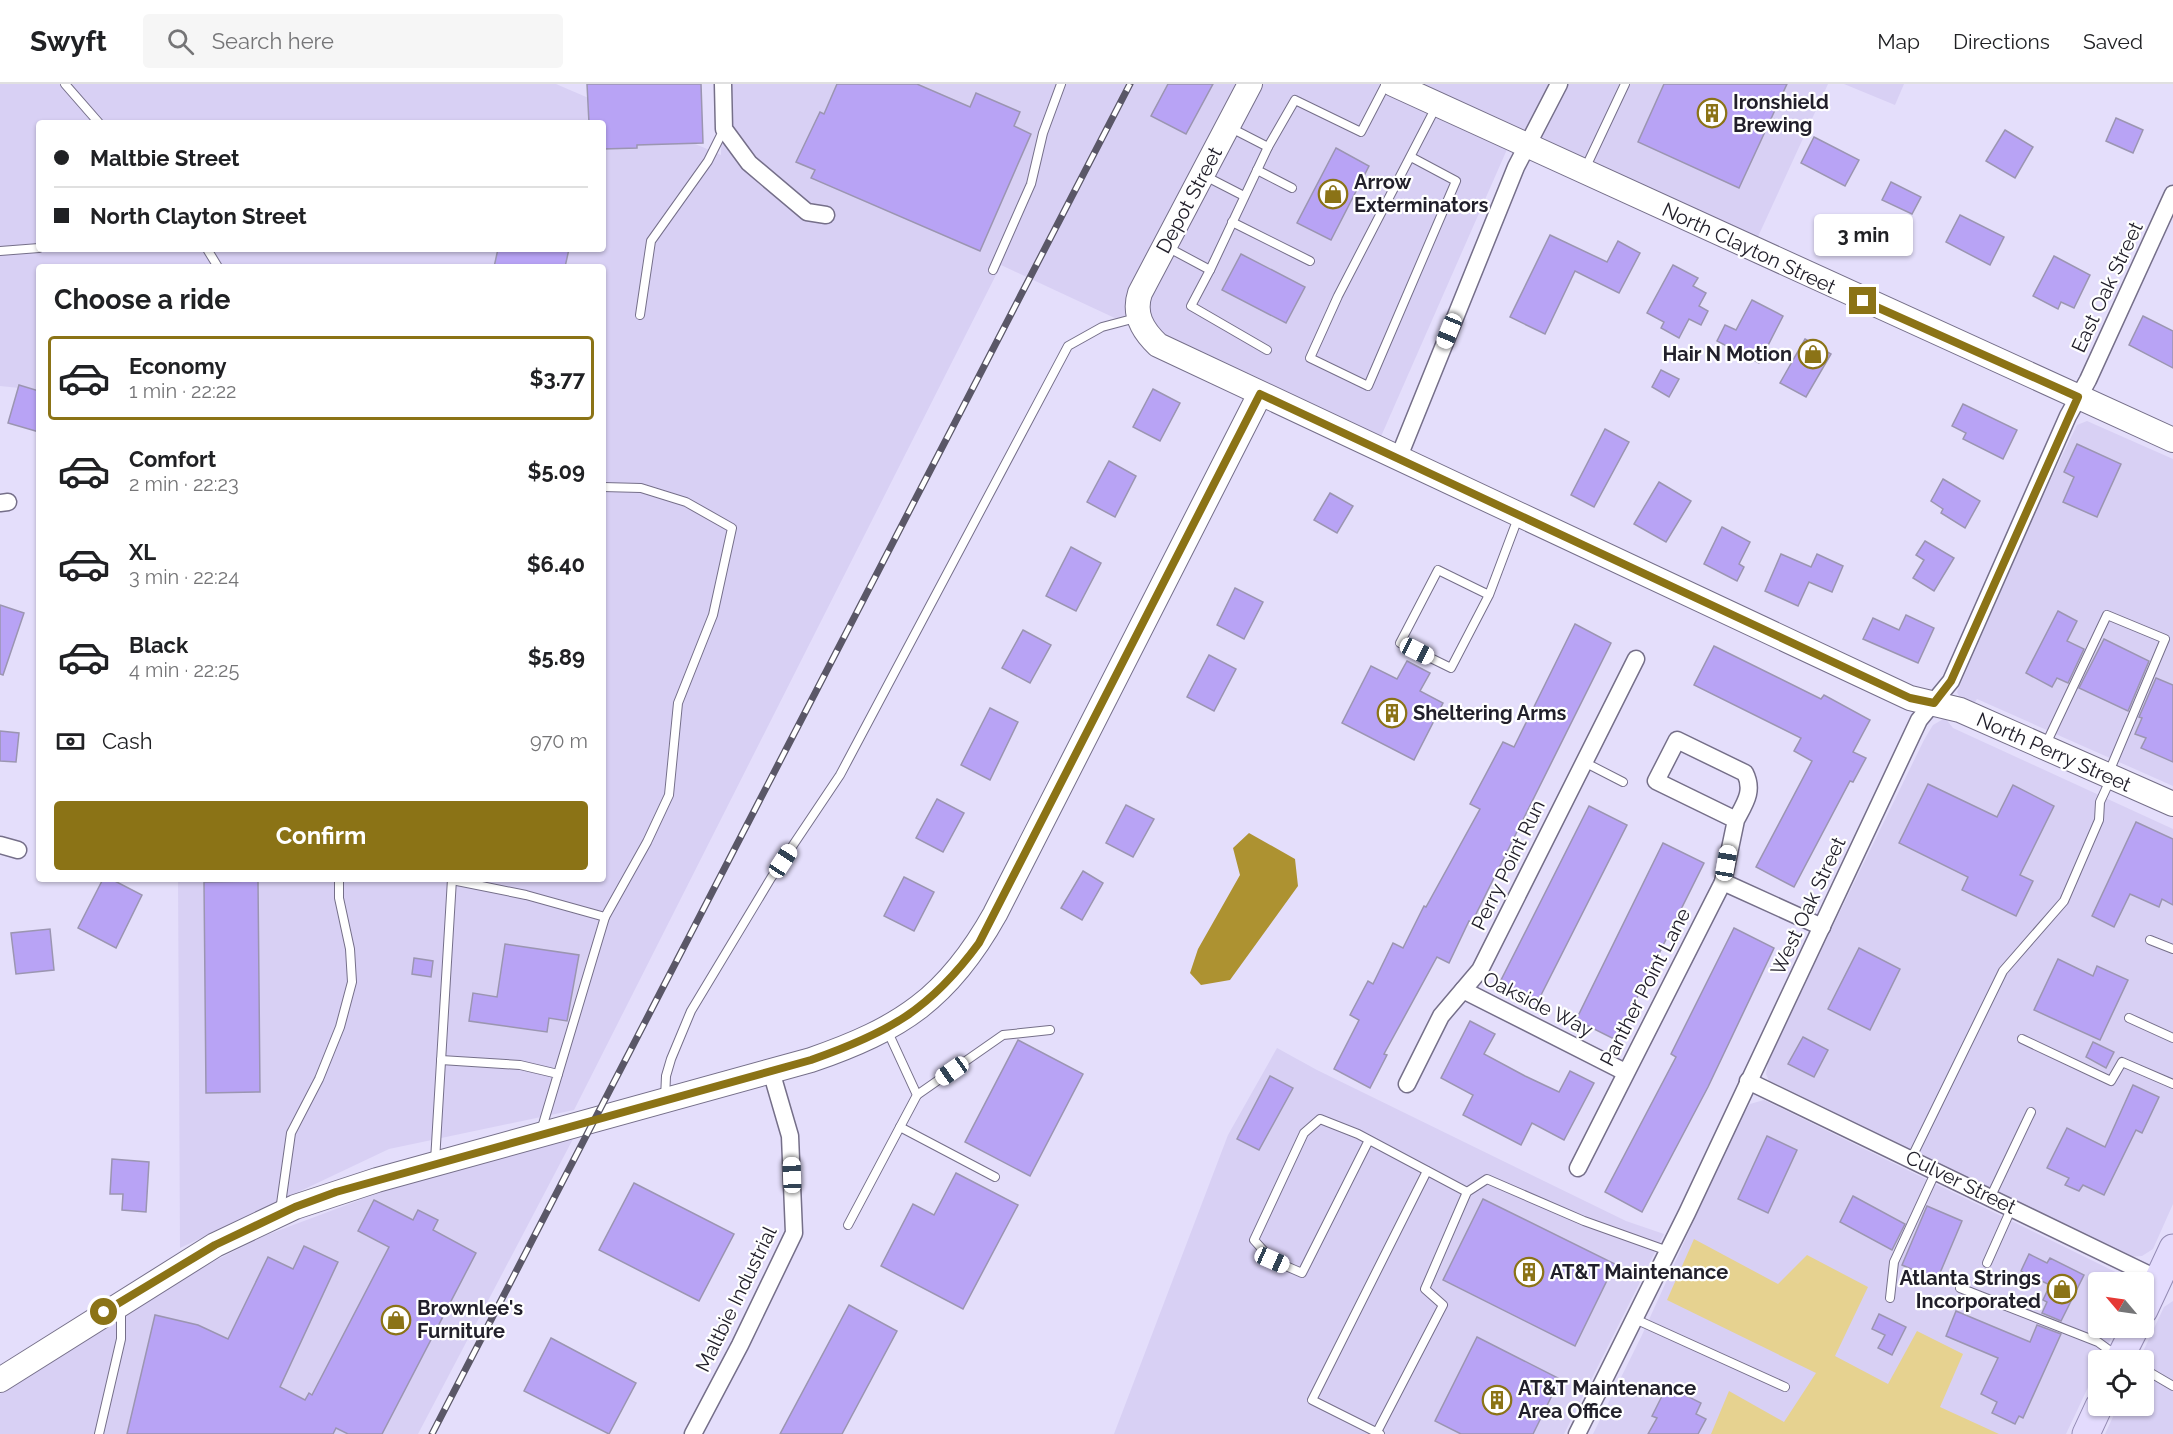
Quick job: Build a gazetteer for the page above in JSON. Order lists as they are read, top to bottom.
{
  "streets": {
    "street": [
      "Depot Street",
      "North Clayton Street",
      "East Oak Street",
      "North Perry Street",
      "Perry Point Run",
      "West Oak Street",
      "Panther Point Lane",
      "Oakside Way",
      "Culver Street",
      "Maltbie Industrial"
    ]
  },
  "crossings": [
    ["North Clayton Street", "East Oak Street"],
    ["North Clayton Street", "West Oak Street"],
    ["East Oak Street", "West Oak Street"],
    ["North Perry Street", "West Oak Street"],
    ["Perry Point Run", "Oakside Way"],
    ["West Oak Street", "Culver Street"],
    ["Panther Point Lane", "Oakside Way"]
  ],
  "places": {
    "building": [
      "Ironshield Brewing",
      "Sheltering Arms",
      "AT&T Maintenance",
      "AT&T Maintenance Area Office"
    ],
    "shop": [
      "Arrow Exterminators",
      "Hair N Motion",
      "Atlanta Strings Incorporated",
      "Brownlee's Furniture"
    ]
  },
  "north": "top left",
  "page": {
    "header": "Swyft",
    "search": "Search here",
    "nav": ["Map", "Directions", "Saved"],
    "banner": ["Maltbie Street", "North Clayton Street"],
    "bubble": "3 min",
    "heading": "Choose a ride",
    "list": [
      {
        "name": "Economy",
        "note": "1 min · 22:22",
        "value": "$3.77"
      },
      {
        "name": "Comfort",
        "note": "2 min · 22:23",
        "value": "$5.09"
      },
      {
        "name": "XL",
        "note": "3 min · 22:24",
        "value": "$6.40"
      },
      {
        "name": "Black",
        "note": "4 min · 22:25",
        "value": "$5.89"
      }
    ],
    "pay": ["Cash", "970 m"],
    "buttons": "Confirm"
  }
}
